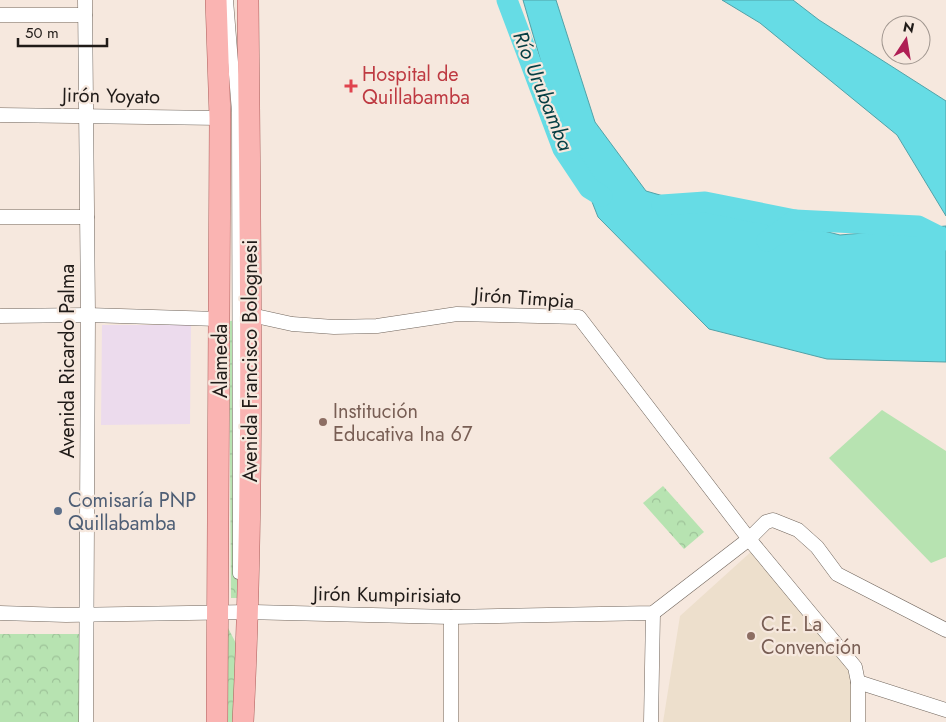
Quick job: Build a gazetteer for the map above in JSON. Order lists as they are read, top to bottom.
{
  "streets": {
    "main road": ["Avenida Francisco Bolognesi"],
    "street": [
      "Jirón Yoyato",
      "Jirón Timpia",
      "Avenida Ricardo Palma",
      "Alameda",
      "Jirón Kumpirisiato"
    ]
  },
  "crossings": [
    ["Jirón Yoyato", "Avenida Ricardo Palma"],
    ["Jirón Yoyato", "Avenida Francisco Bolognesi"],
    ["Jirón Timpia", "Avenida Francisco Bolognesi"],
    ["Avenida Ricardo Palma", "Jirón Kumpirisiato"],
    ["Alameda", "Avenida Francisco Bolognesi"],
    ["Alameda", "Jirón Kumpirisiato"],
    ["Avenida Francisco Bolognesi", "Jirón Kumpirisiato"]
  ],
  "water": ["Río Urubamba"],
  "places": {
    "health": ["Hospital de Quillabamba"],
    "other": ["Institución Educativa Ina 67", "Comisaría PNP Quillabamba", "C.E. La Convención"]
  },
  "scale_bar": "50 m",
  "north": "top"
}
